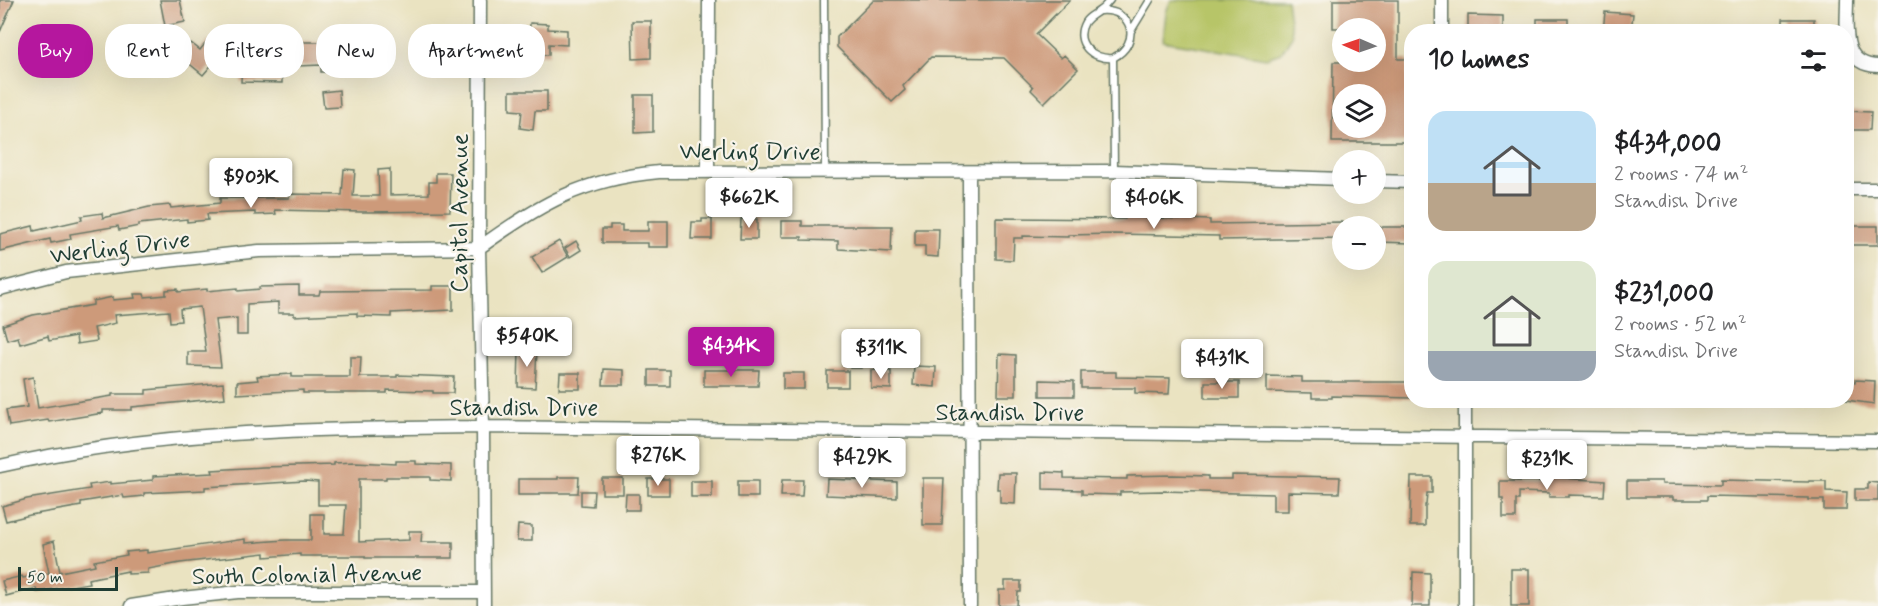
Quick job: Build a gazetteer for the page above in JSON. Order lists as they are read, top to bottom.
{
  "streets": {
    "street": [
      "Werling Drive",
      "Capitol Avenue",
      "Standish Drive",
      "South Colonial Avenue"
    ]
  },
  "crossings": [
    ["Werling Drive", "Capitol Avenue"],
    ["Capitol Avenue", "Standish Drive"],
    ["Capitol Avenue", "South Colonial Avenue"]
  ],
  "scale_bar": "50 m",
  "north": "left",
  "page": {
    "map_buttons": ["+", "−"],
    "chip": [
      "Buy",
      "Rent",
      "Filters",
      "New",
      "Apartment"
    ],
    "heading": "10 homes",
    "list": [
      {
        "name": "$434,000",
        "note": "2 rooms · 74 m² · Standish Drive"
      },
      {
        "name": "$231,000",
        "note": "2 rooms · 52 m² · Standish Drive"
      }
    ],
    "price": [
      "$903K",
      "$662K",
      "$406K",
      "$540K",
      "$434K",
      "$311K",
      "$431K",
      "$276K",
      "$429K",
      "$231K"
    ],
    "scale": "50 m"
  }
}
